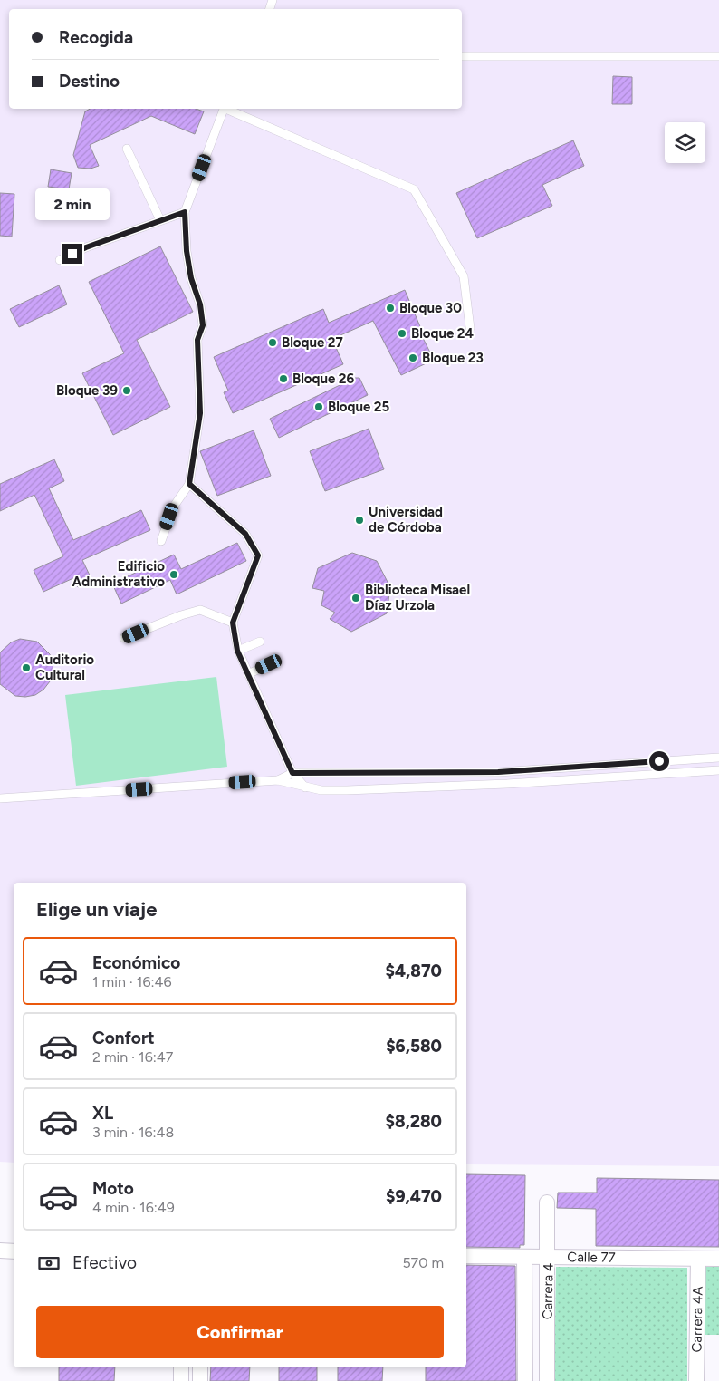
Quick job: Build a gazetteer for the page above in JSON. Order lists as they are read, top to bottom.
{
  "streets": {
    "street": ["Calle 77", "Carrera 4", "Carrera 4A"]
  },
  "crossings": [
    ["Calle 77", "Carrera 4"],
    ["Calle 77", "Carrera 4A"]
  ],
  "places": [
    "Bloque 30",
    "Bloque 24",
    "Bloque 27",
    "Bloque 23",
    "Bloque 26",
    "Bloque 39",
    "Bloque 25",
    "Universidad de Córdoba",
    "Edificio Administrativo",
    "Biblioteca Misael Díaz Urzola",
    "Auditorio Cultural"
  ],
  "page": {
    "banner": ["Recogida", "Destino"],
    "bubble": "2 min",
    "heading": "Elige un viaje",
    "list": [
      {
        "name": "Económico",
        "note": "1 min · 16:46",
        "value": "$4,870"
      },
      {
        "name": "Confort",
        "note": "2 min · 16:47",
        "value": "$6,580"
      },
      {
        "name": "XL",
        "note": "3 min · 16:48",
        "value": "$8,280"
      },
      {
        "name": "Moto",
        "note": "4 min · 16:49",
        "value": "$9,470"
      }
    ],
    "pay": ["Efectivo", "570 m"],
    "buttons": "Confirmar"
  }
}
